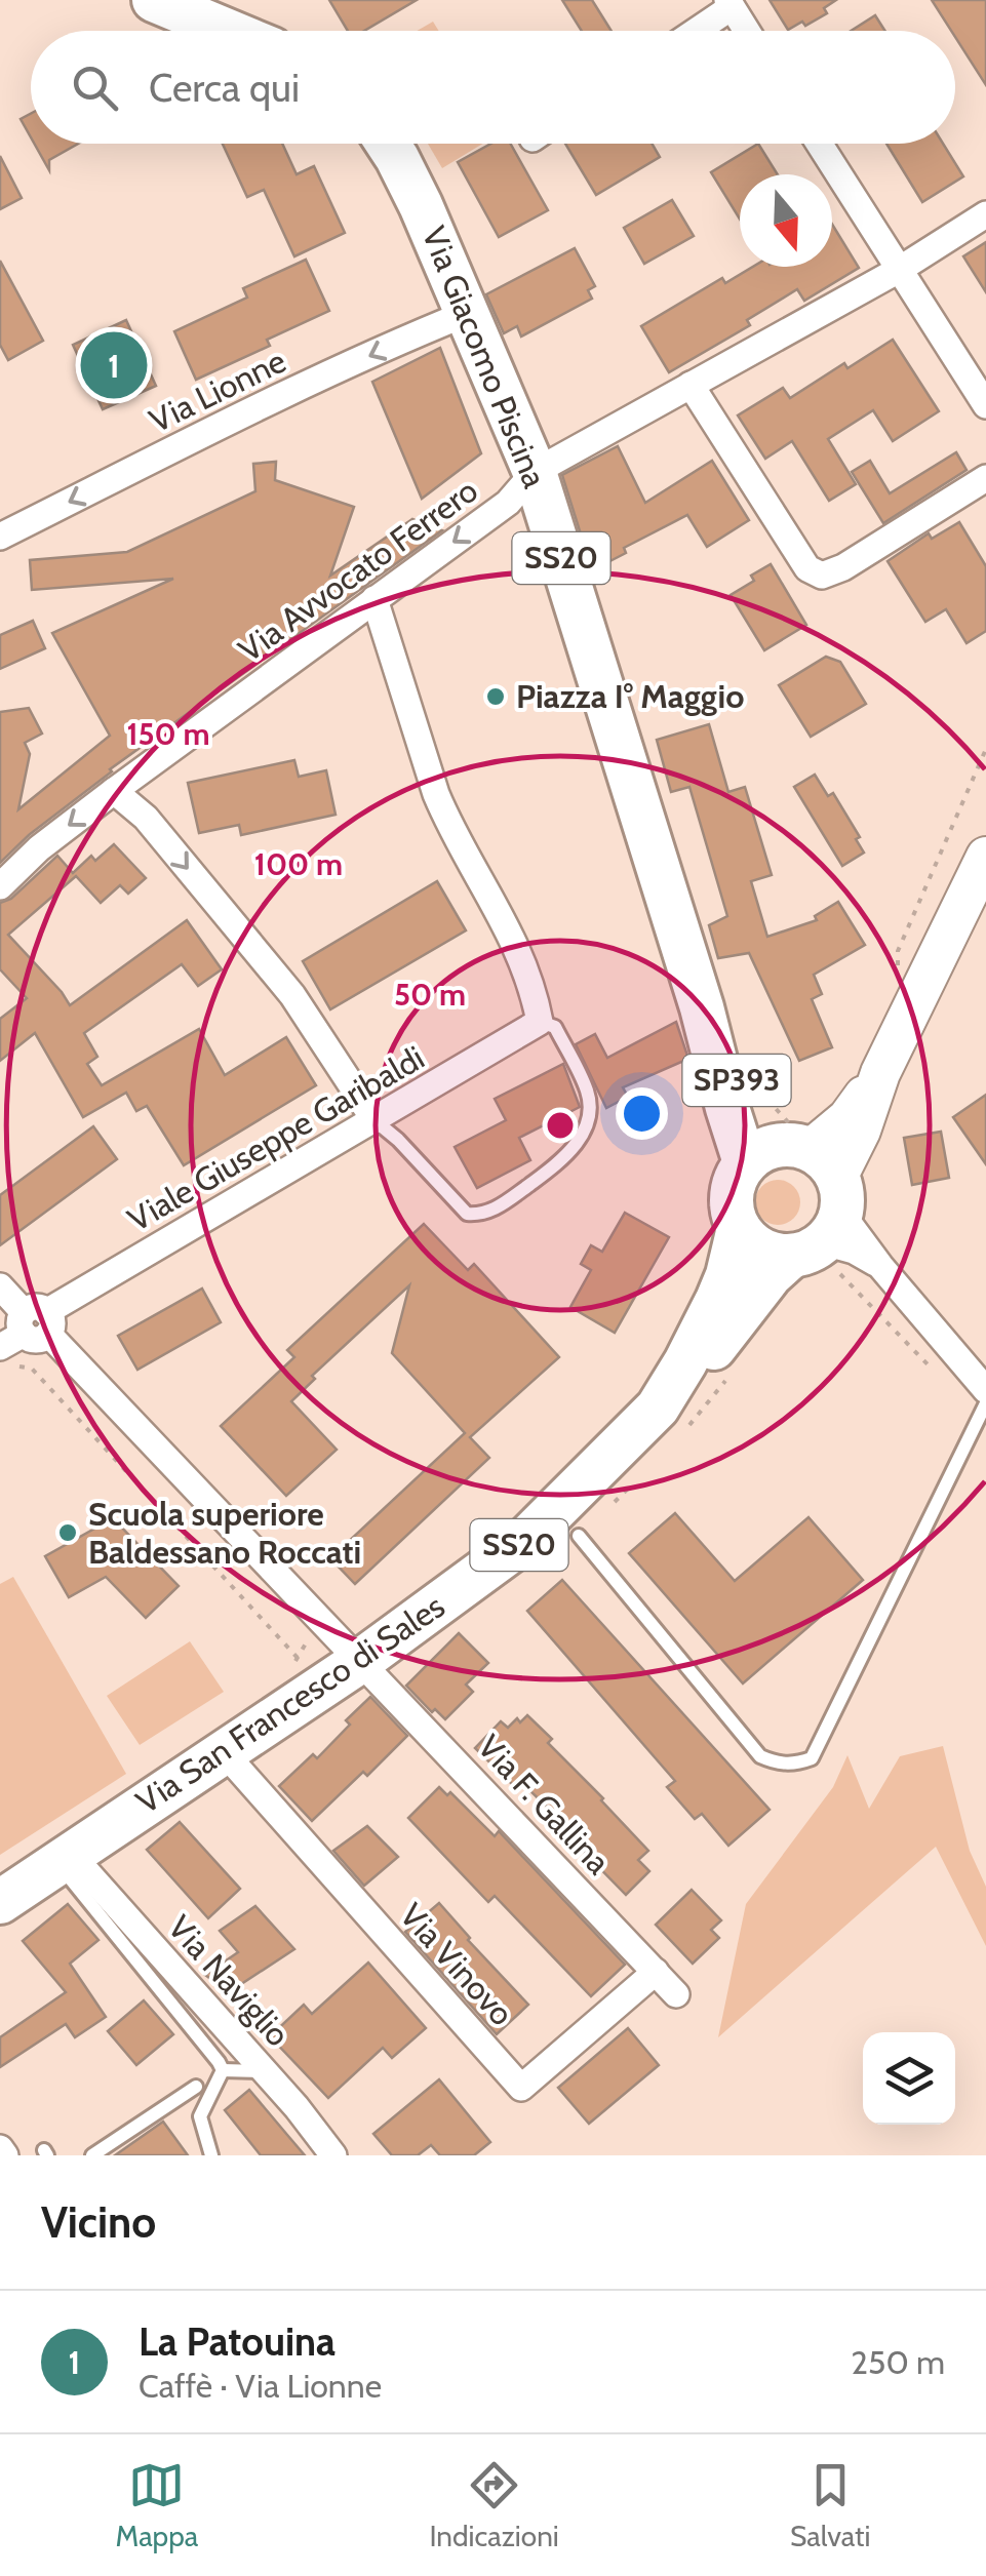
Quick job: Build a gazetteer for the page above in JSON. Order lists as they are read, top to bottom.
{
  "streets": {
    "main road": [
      "Via Giacomo Piscina",
      "SS20",
      "SP393",
      "Via San Francesco di Sales"
    ],
    "street": [
      "Via Lionne",
      "Via Avvocato Ferrero",
      "Viale Giuseppe Garibaldi",
      "Via F. Gallina",
      "Via Vinovo",
      "Via Naviglio"
    ]
  },
  "crossings": [
    ["Via Giacomo Piscina", "Via Lionne"],
    ["Via Giacomo Piscina", "Via Avvocato Ferrero"],
    ["Via Giacomo Piscina", "Via San Francesco di Sales"],
    ["Viale Giuseppe Garibaldi", "Via F. Gallina"],
    ["Via San Francesco di Sales", "Via F. Gallina"],
    ["Via San Francesco di Sales", "Via Vinovo"],
    ["Via San Francesco di Sales", "Via Naviglio"],
    ["Via F. Gallina", "Via Vinovo"]
  ],
  "one_way": ["Via Lionne"],
  "places": ["Piazza I° Maggio", "Scuola superiore Baldessano Roccati"],
  "north": "bottom",
  "page": {
    "search": "Cerca qui",
    "pins": "1",
    "heading": "Vicino",
    "list": [
      {
        "mark": "1",
        "name": "La Patouina",
        "note": "Caffè · Via Lionne",
        "value": "250 m"
      }
    ],
    "nav": ["Mappa", "Indicazioni", "Salvati"]
  },
  "rings": ["150 m", "100 m", "50 m"]
}
